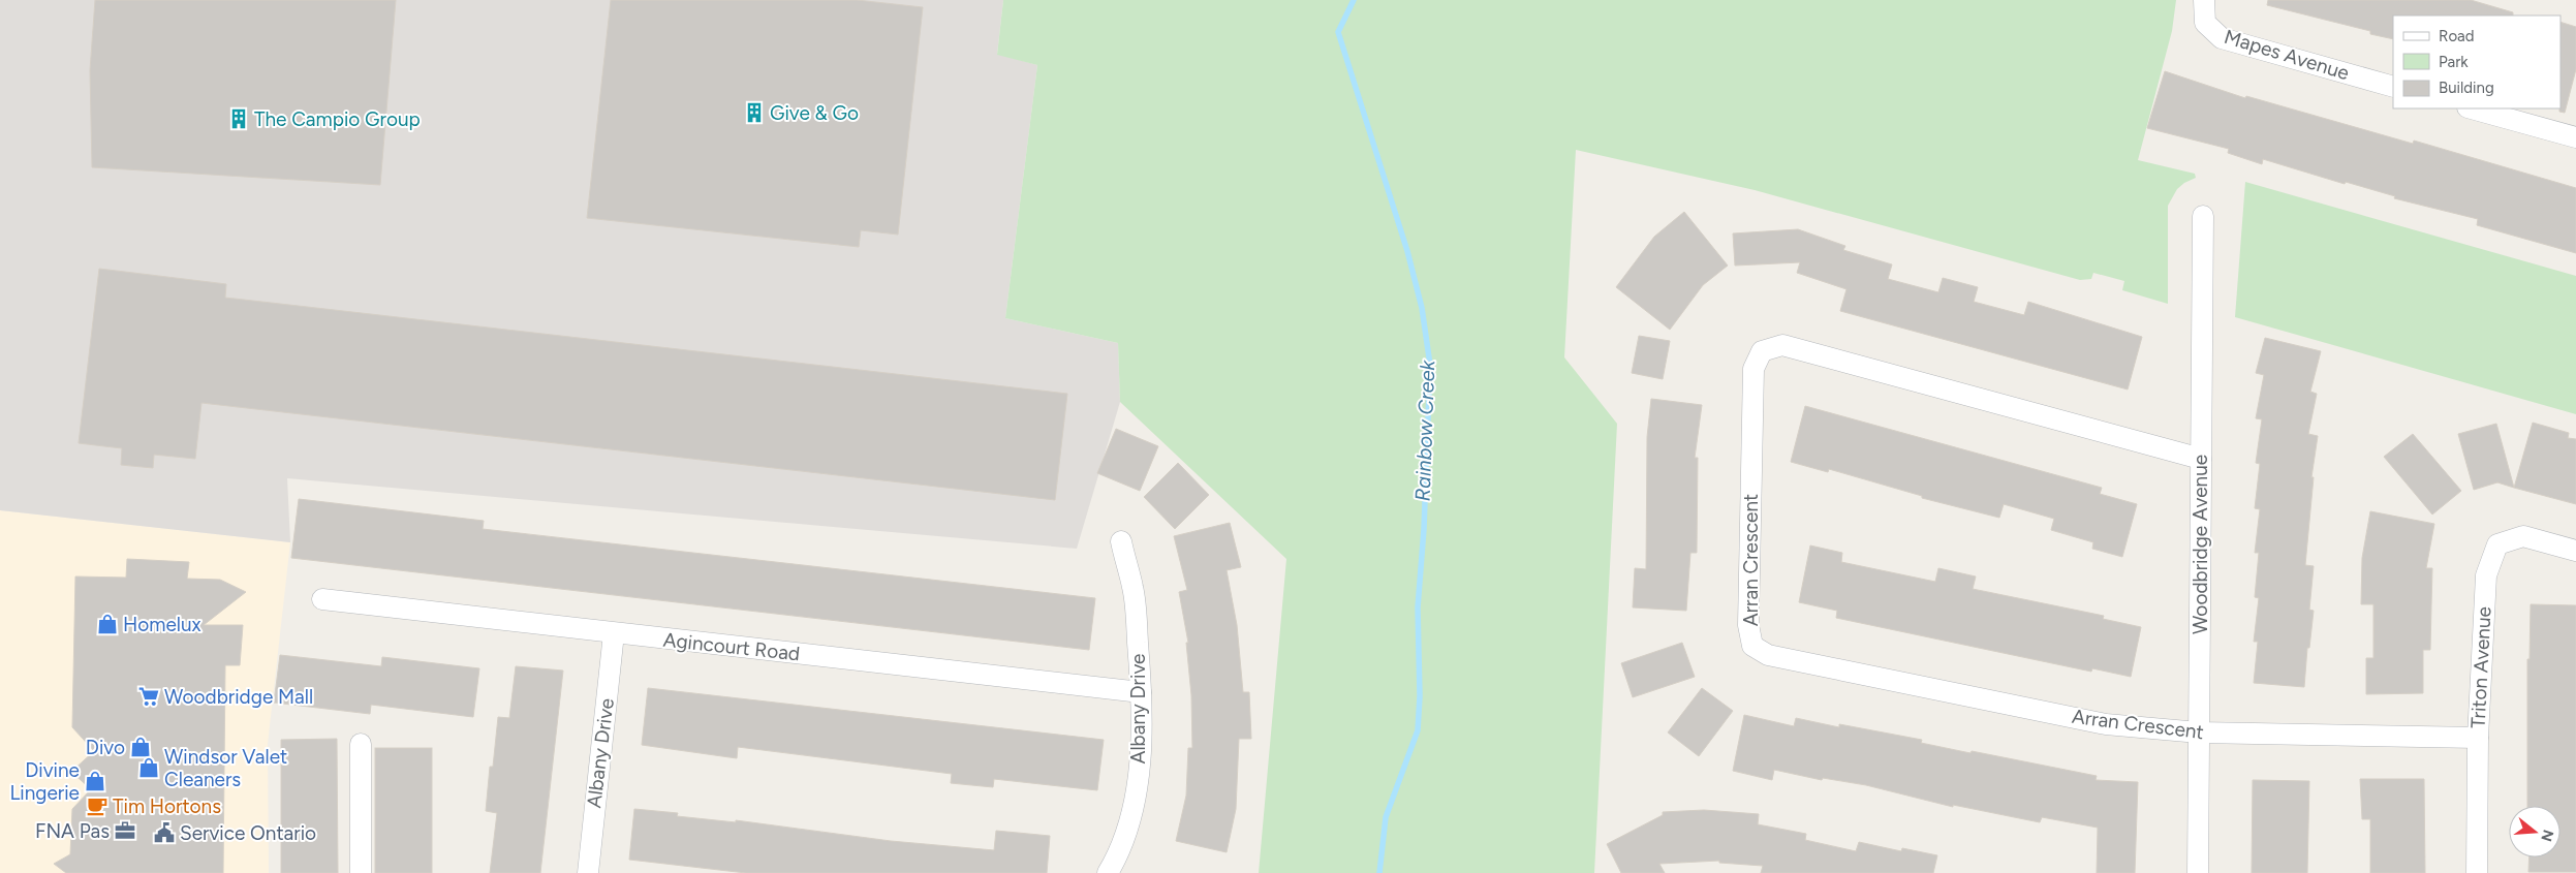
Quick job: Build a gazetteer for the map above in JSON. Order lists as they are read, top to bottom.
{
  "streets": {
    "street": [
      "Mapes Avenue",
      "Woodbridge Avenue",
      "Arran Crescent",
      "Agincourt Road",
      "Triton Avenue",
      "Albany Drive"
    ]
  },
  "crossings": [
    ["Woodbridge Avenue", "Arran Crescent"],
    ["Arran Crescent", "Triton Avenue"],
    ["Agincourt Road", "Albany Drive"]
  ],
  "water": ["Rainbow Creek"],
  "places": {
    "building": ["Give & Go", "The Campio Group"],
    "shop": [
      "Homelux",
      "Divo",
      "Windsor Valet Cleaners",
      "Divine Lingerie"
    ],
    "supermarket": ["Woodbridge Mall"],
    "cafe": ["Tim Hortons"],
    "office": ["FNA Pas"],
    "public building": ["Service Ontario"]
  },
  "legend": ["Road", "Park", "Building"],
  "north": "right"
}
